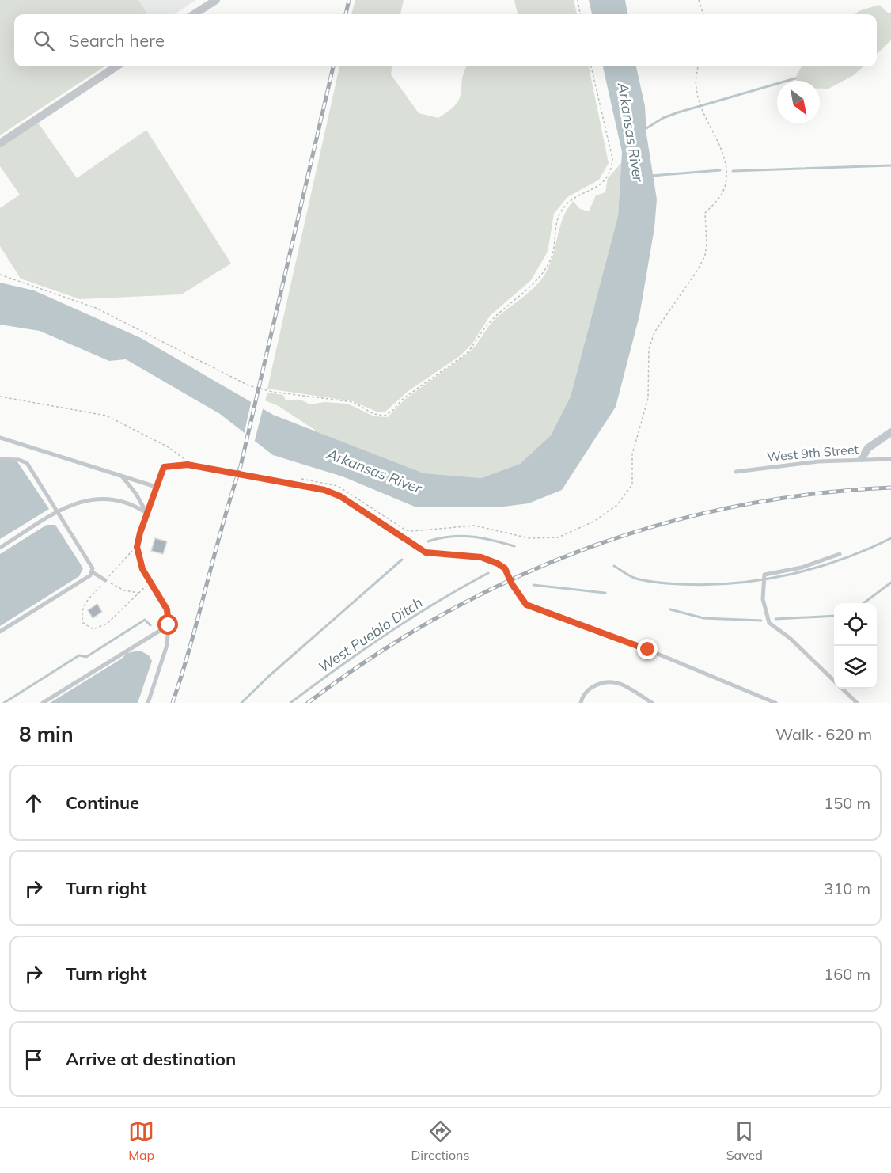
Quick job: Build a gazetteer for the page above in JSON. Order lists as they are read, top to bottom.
{
  "streets": {
    "lane": ["West 9th Street"]
  },
  "water": ["Arkansas River", "West Pueblo Ditch"],
  "north": "bottom right",
  "page": {
    "search": "Search here",
    "heading": ["8 min", "Walk · 620 m"],
    "list": [
      ["Continue", "150 m"],
      ["Turn right", "310 m"],
      ["Turn right", "160 m"],
      "Arrive at destination"
    ],
    "nav": ["Map", "Directions", "Saved"]
  }
}
